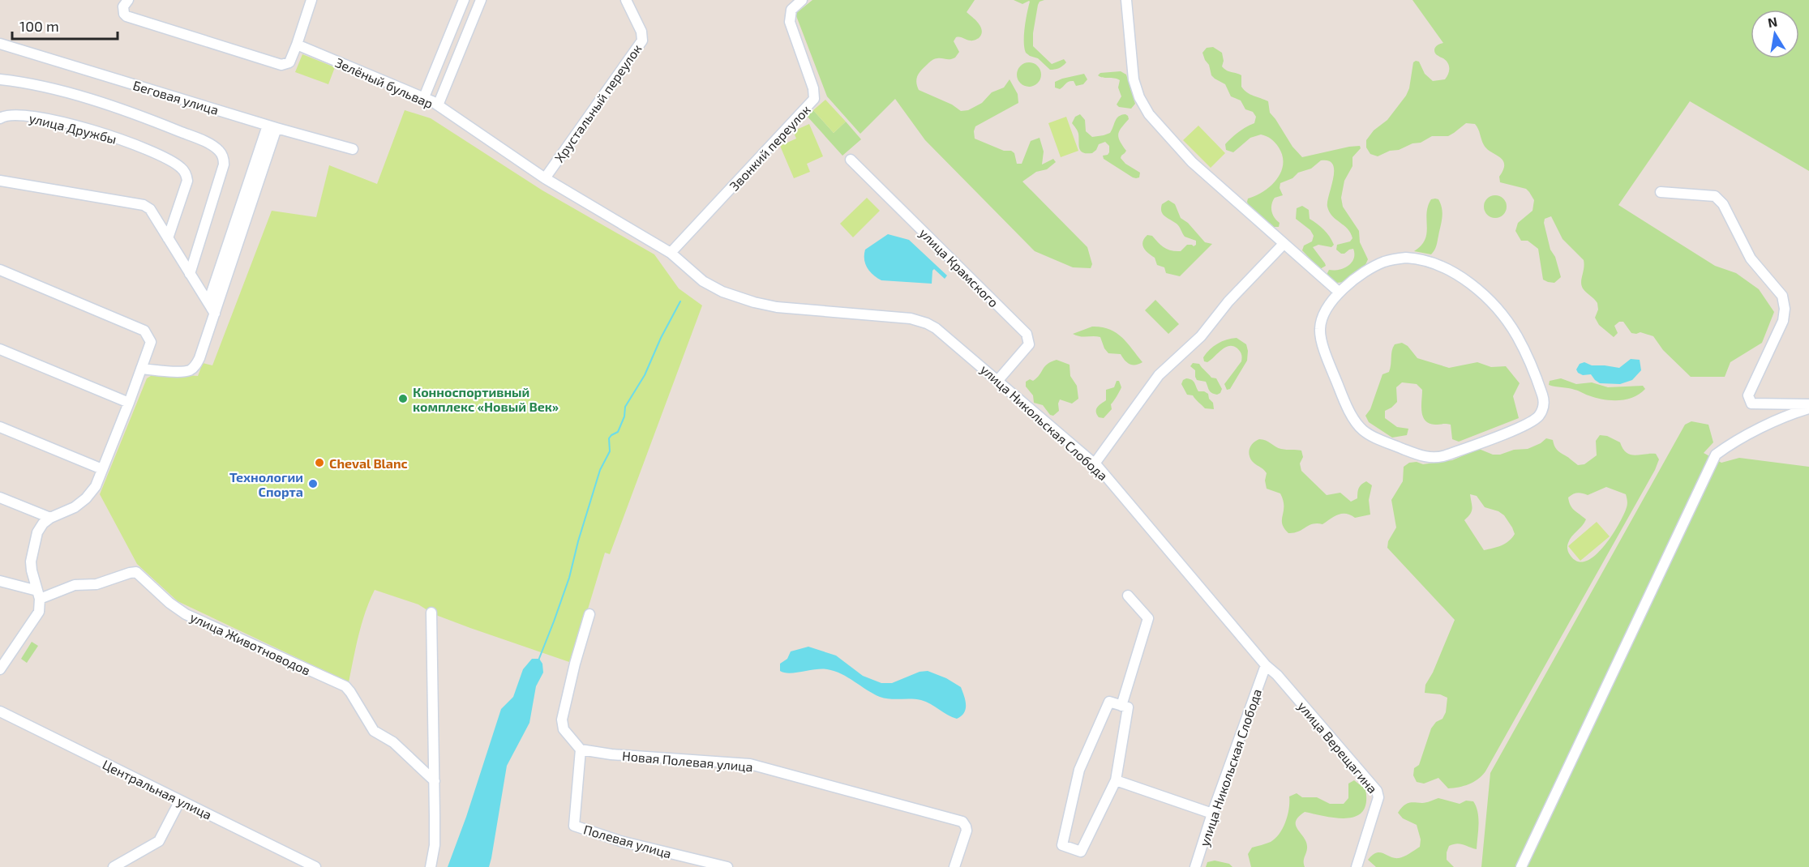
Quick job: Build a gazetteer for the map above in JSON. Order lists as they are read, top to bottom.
{
  "streets": {
    "street": [
      "Зелёный бульвар",
      "Беговая улица",
      "Хрустальный переулок",
      "улица Дружбы",
      "Звонкий переулок",
      "улица Крамского",
      "улица Никольская Слобода",
      "улица Животноводов",
      "улица Верещагина",
      "Новая Полевая улица",
      "Центральная улица",
      "Полевая улица"
    ]
  },
  "crossings": [
    ["Зелёный бульвар", "Хрустальный переулок"],
    ["Зелёный бульвар", "Звонкий переулок"],
    ["Зелёный бульвар", "улица Никольская Слобода"],
    ["Звонкий переулок", "улица Никольская Слобода"],
    ["улица Крамского", "улица Никольская Слобода"],
    ["улица Никольская Слобода", "улица Верещагина"],
    ["Новая Полевая улица", "Полевая улица"]
  ],
  "places": ["Конноспортивный комплекс «Новый Век»", "Cheval Blanc", "Технологии Спорта"],
  "scale_bar": "100 m",
  "north": "top"
}
